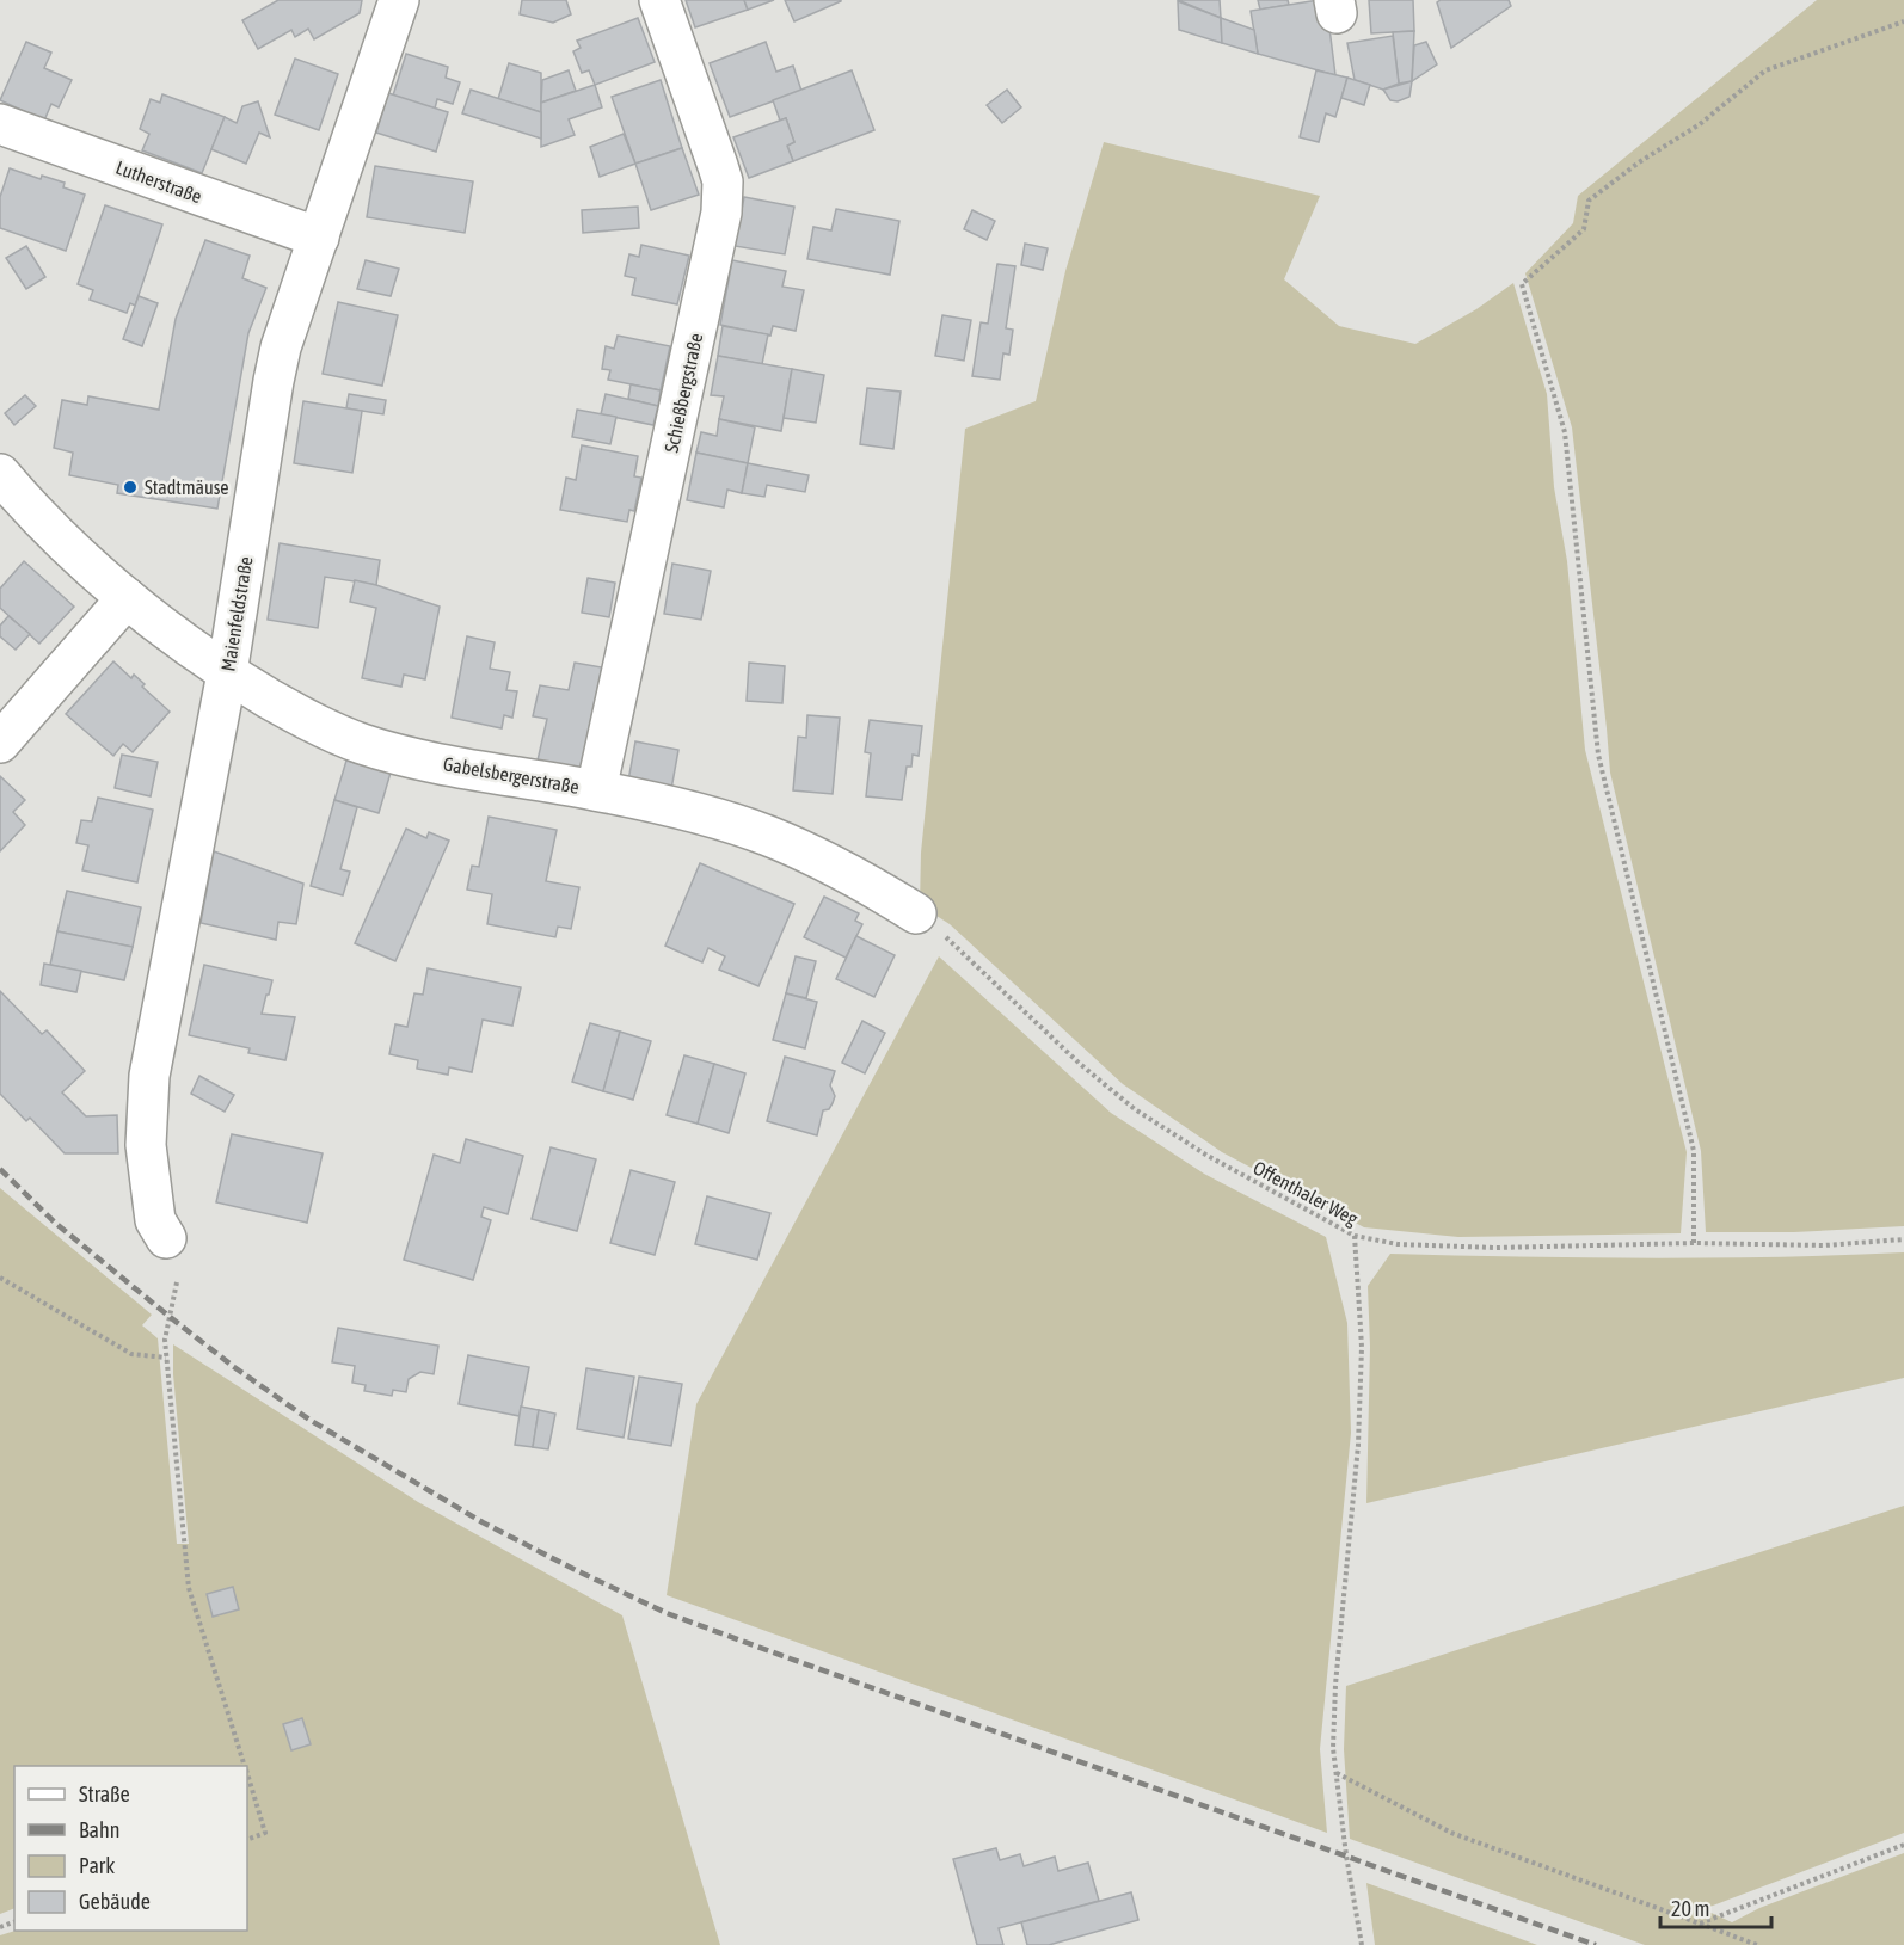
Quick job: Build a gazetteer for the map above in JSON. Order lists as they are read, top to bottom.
{
  "streets": {
    "street": [
      "Lutherstraße",
      "Schießbergstraße",
      "Maienfeldstraße",
      "Gabelsbergerstraße"
    ],
    "path": ["Offenthaler Weg"]
  },
  "crossings": [
    ["Lutherstraße", "Maienfeldstraße"],
    ["Schießbergstraße", "Gabelsbergerstraße"],
    ["Maienfeldstraße", "Gabelsbergerstraße"],
    ["Gabelsbergerstraße", "Offenthaler Weg"]
  ],
  "places": ["Stadtmäuse"],
  "legend": [
    "Straße",
    "Bahn",
    "Park",
    "Gebäude"
  ],
  "scale_bar": "20 m"
}
